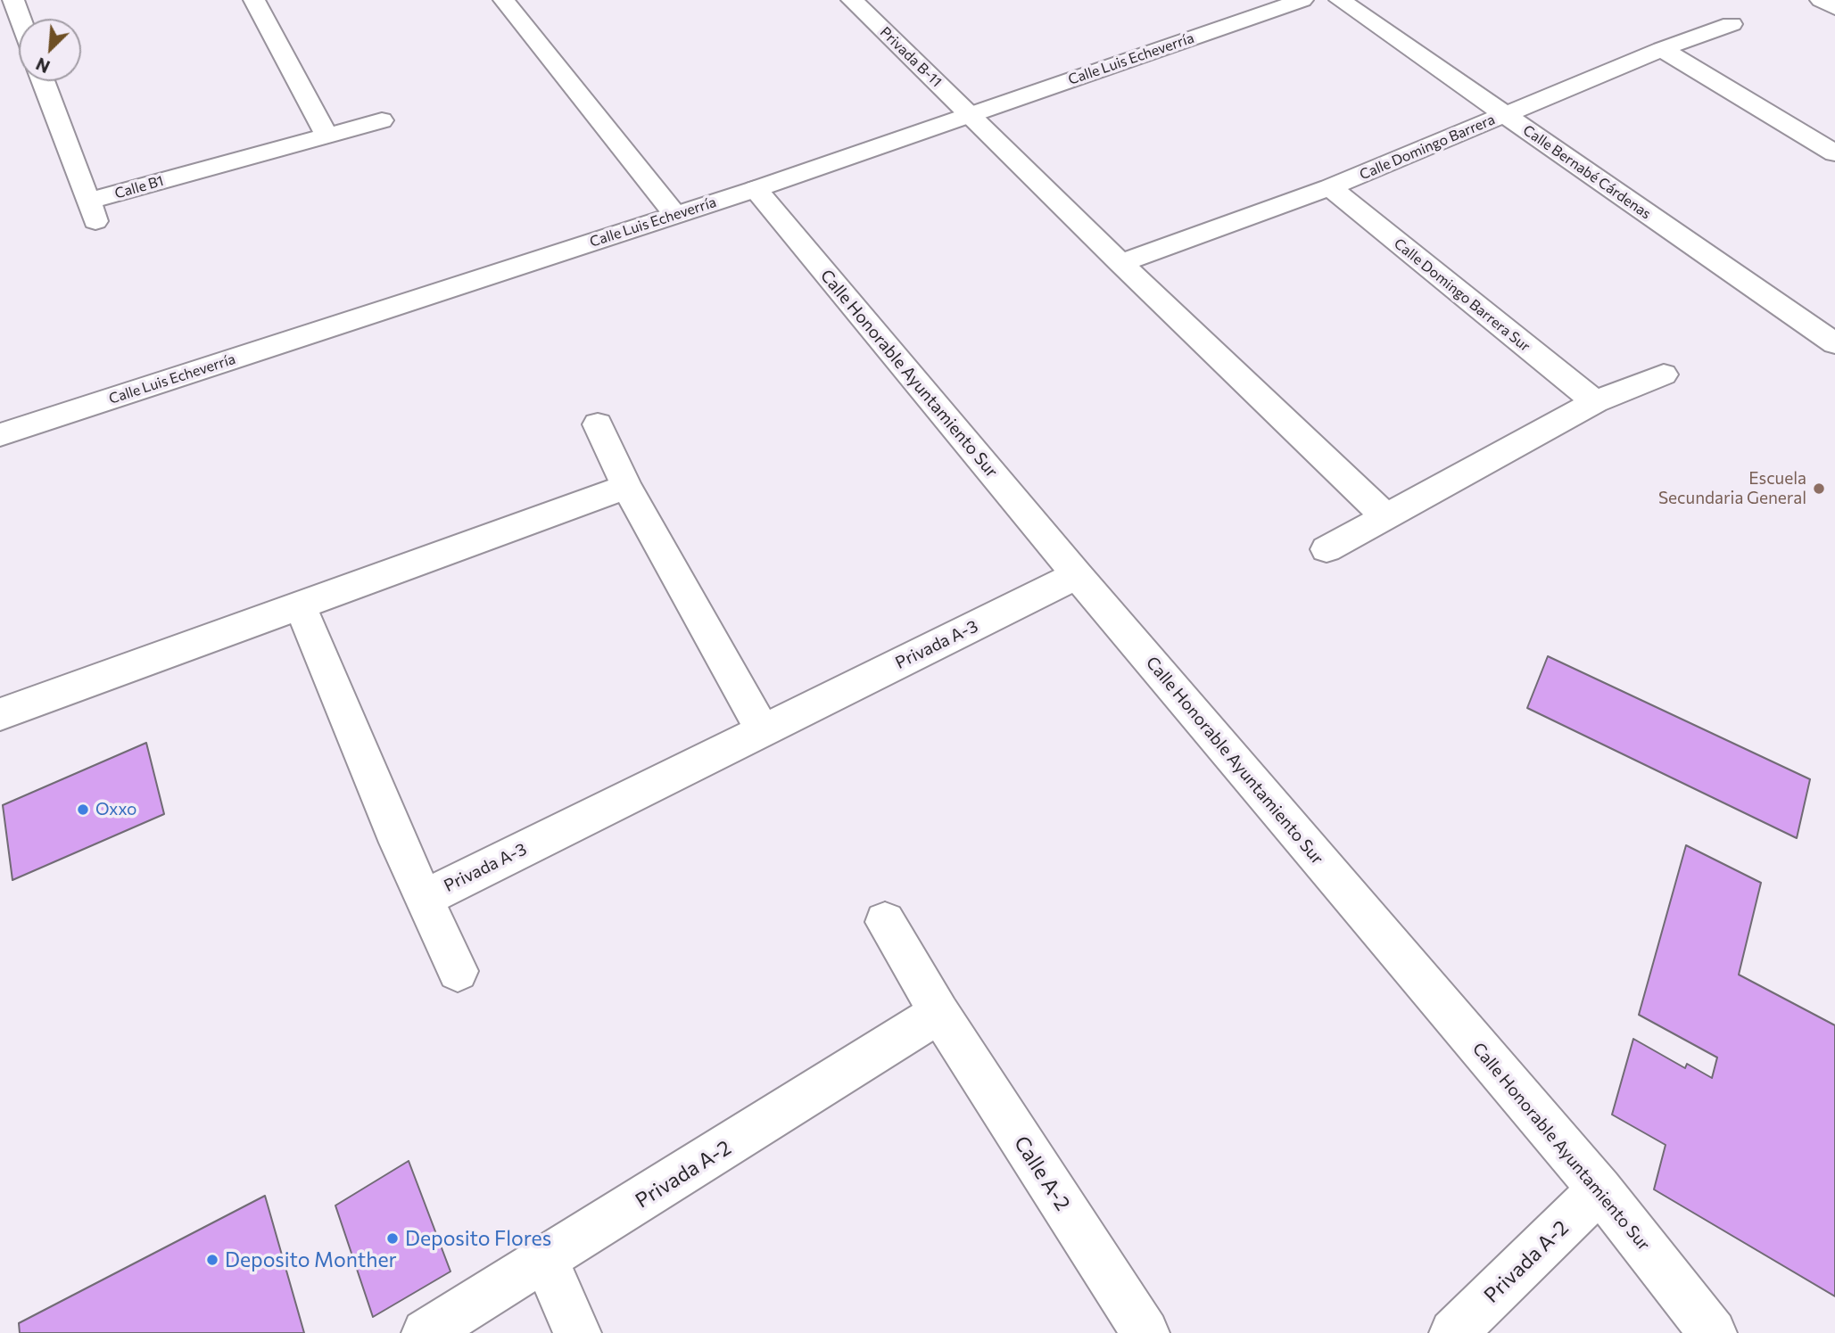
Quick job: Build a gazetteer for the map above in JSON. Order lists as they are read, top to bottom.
{
  "streets": {
    "street": [
      "Privada B-11",
      "Calle Luis Echeverría",
      "Calle Domingo Barrera",
      "Calle Bernabé Cárdenas",
      "Calle B1",
      "Calle Domingo Barrera Sur",
      "Calle Honorable Ayuntamiento Sur",
      "Privada A-3",
      "Calle A-2",
      "Privada A-2"
    ]
  },
  "crossings": [
    ["Privada B-11", "Calle Luis Echeverría"],
    ["Calle Luis Echeverría", "Calle Honorable Ayuntamiento Sur"],
    ["Calle Domingo Barrera", "Calle Bernabé Cárdenas"],
    ["Calle Domingo Barrera", "Calle Domingo Barrera Sur"],
    ["Calle Honorable Ayuntamiento Sur", "Privada A-3"],
    ["Calle Honorable Ayuntamiento Sur", "Privada A-2"],
    ["Calle A-2", "Privada A-2"]
  ],
  "places": [
    "Escuela Secundaria General",
    "Oxxo",
    "Deposito Flores",
    "Deposito Monther"
  ],
  "north": "bottom left"
}
